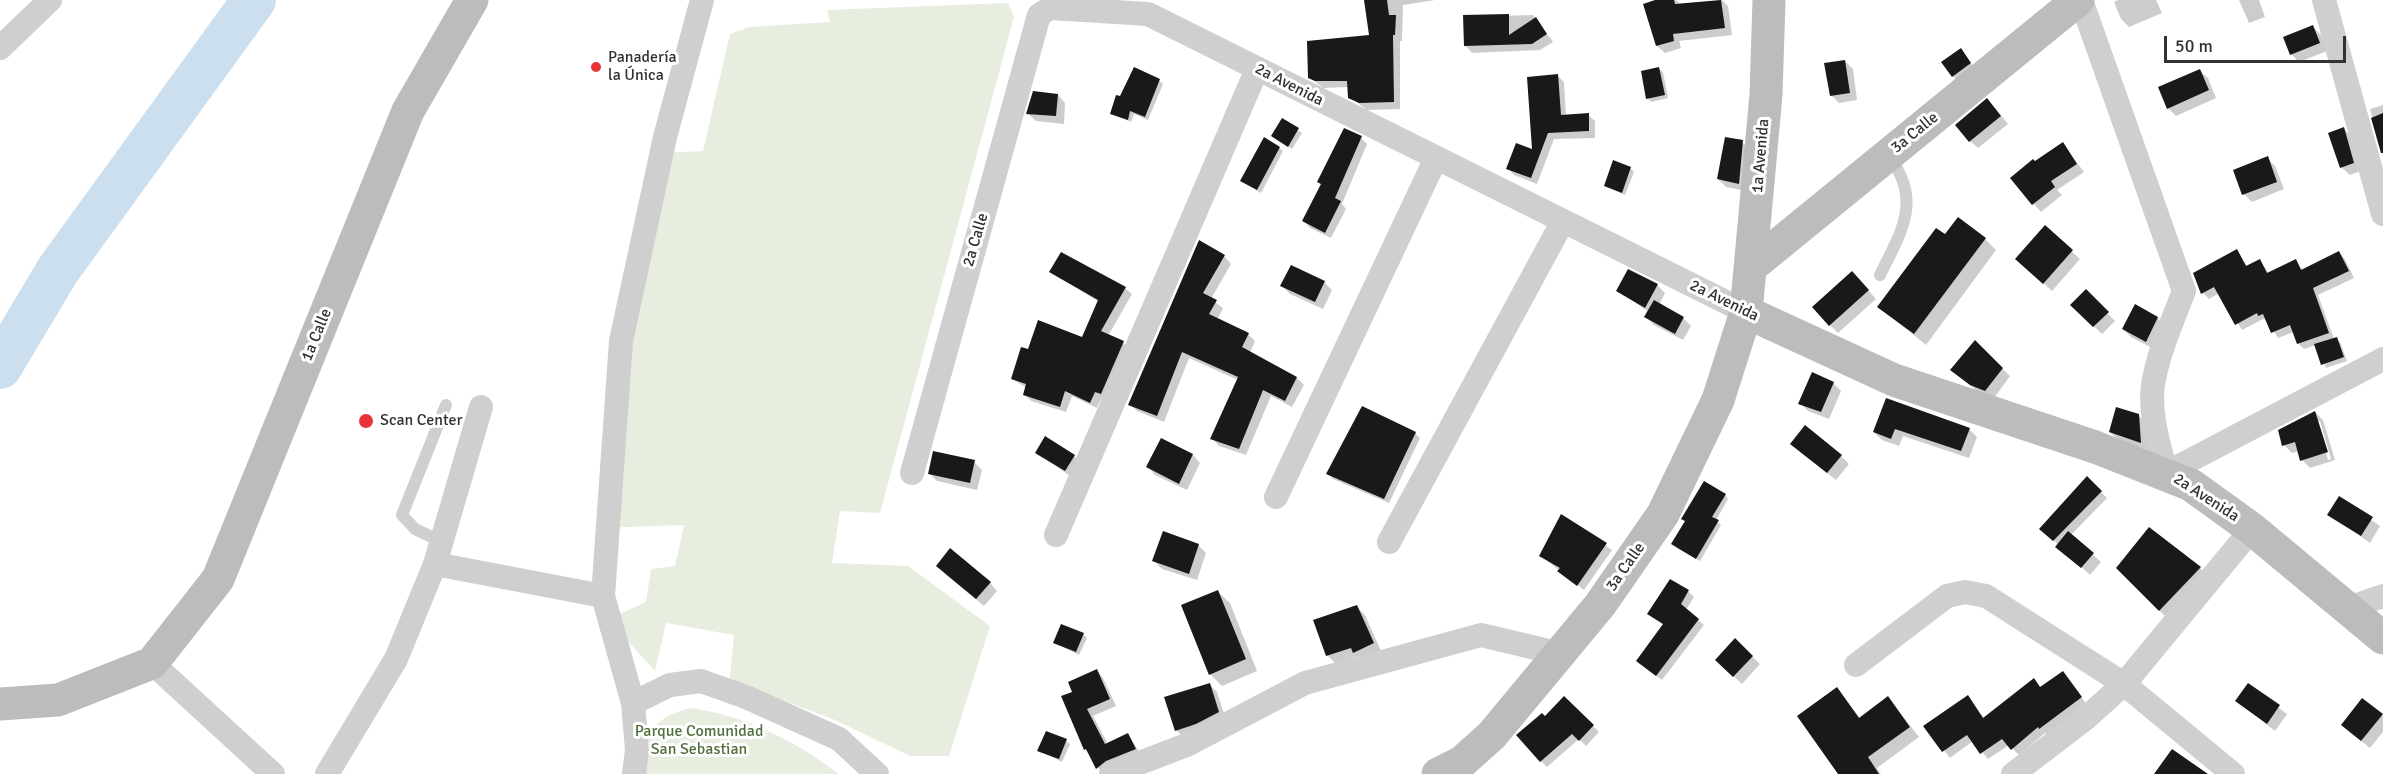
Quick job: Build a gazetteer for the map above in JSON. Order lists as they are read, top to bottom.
{
  "streets": {
    "street": [
      "2a Avenida",
      "3a Calle",
      "1a Avenida",
      "2a Calle",
      "1a Calle"
    ]
  },
  "crossings": [
    ["2a Avenida", "3a Calle"],
    ["2a Avenida", "1a Avenida"],
    ["2a Avenida", "2a Calle"],
    ["3a Calle", "1a Avenida"]
  ],
  "parks": ["Parque Comunidad San Sebastian"],
  "places": ["Panadería la Única", "Scan Center"],
  "scale_bar": "50 m"
}
